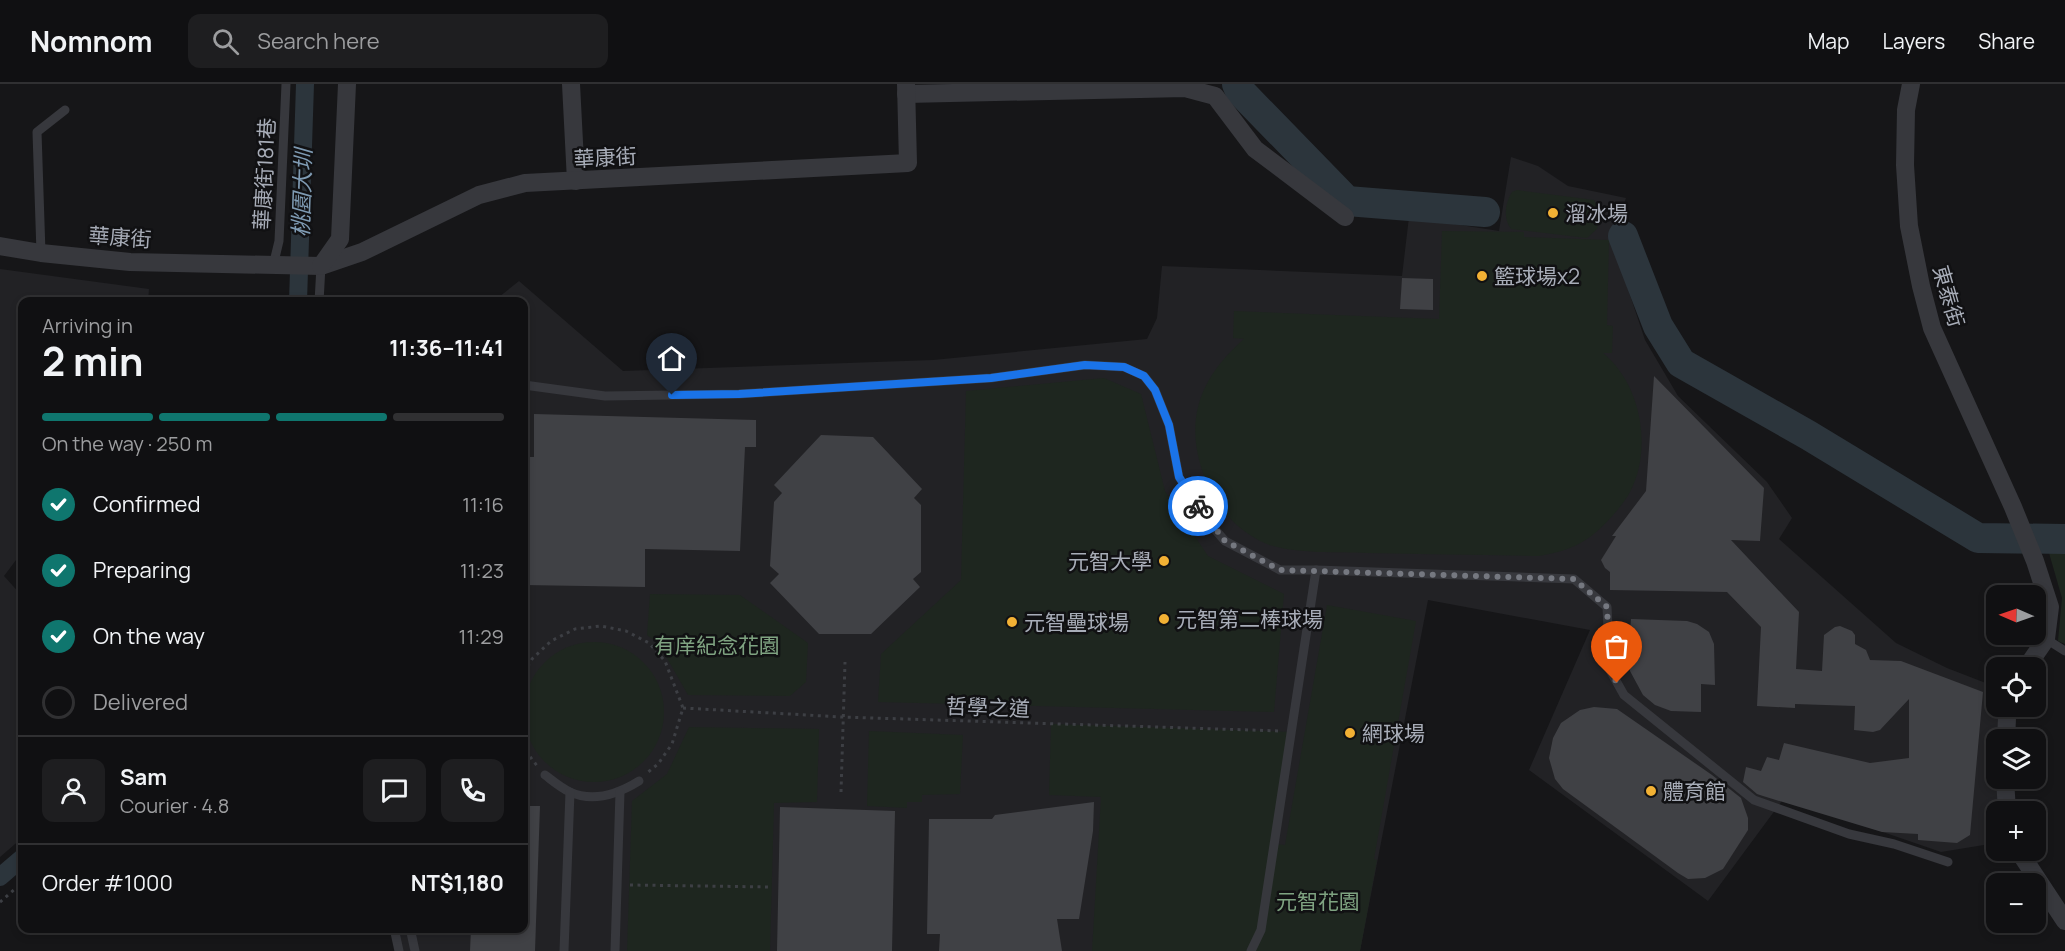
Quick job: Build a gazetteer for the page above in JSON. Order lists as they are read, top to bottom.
{
  "streets": {
    "street": ["華康街", "東泰街"],
    "lane": ["華康街181巷"],
    "path": ["哲學之道"]
  },
  "crossings": [
    ["華康街", "華康街181巷"]
  ],
  "water": ["桃園大圳"],
  "parks": ["有庠紀念花園", "元智花園"],
  "places": [
    "溜冰場",
    "籃球場x2",
    "元智大學",
    "元智第二棒球場",
    "元智壘球場",
    "網球場",
    "體育館"
  ],
  "north": "left",
  "page": {
    "header": "Nomnom",
    "search": "Search here",
    "nav": ["Map", "Layers", "Share"],
    "heading": ["2 min", "Arriving in", "11:36–11:41"],
    "panel": [
      "Sam",
      "Courier · 4.8",
      "Order #1000",
      "NT$1,180"
    ],
    "bar": "On the way · 250 m",
    "list": [
      ["Confirmed", "11:16"],
      ["Preparing", "11:23"],
      ["On the way", "11:29"],
      "Delivered"
    ],
    "map_buttons": ["+", "−"]
  }
}
